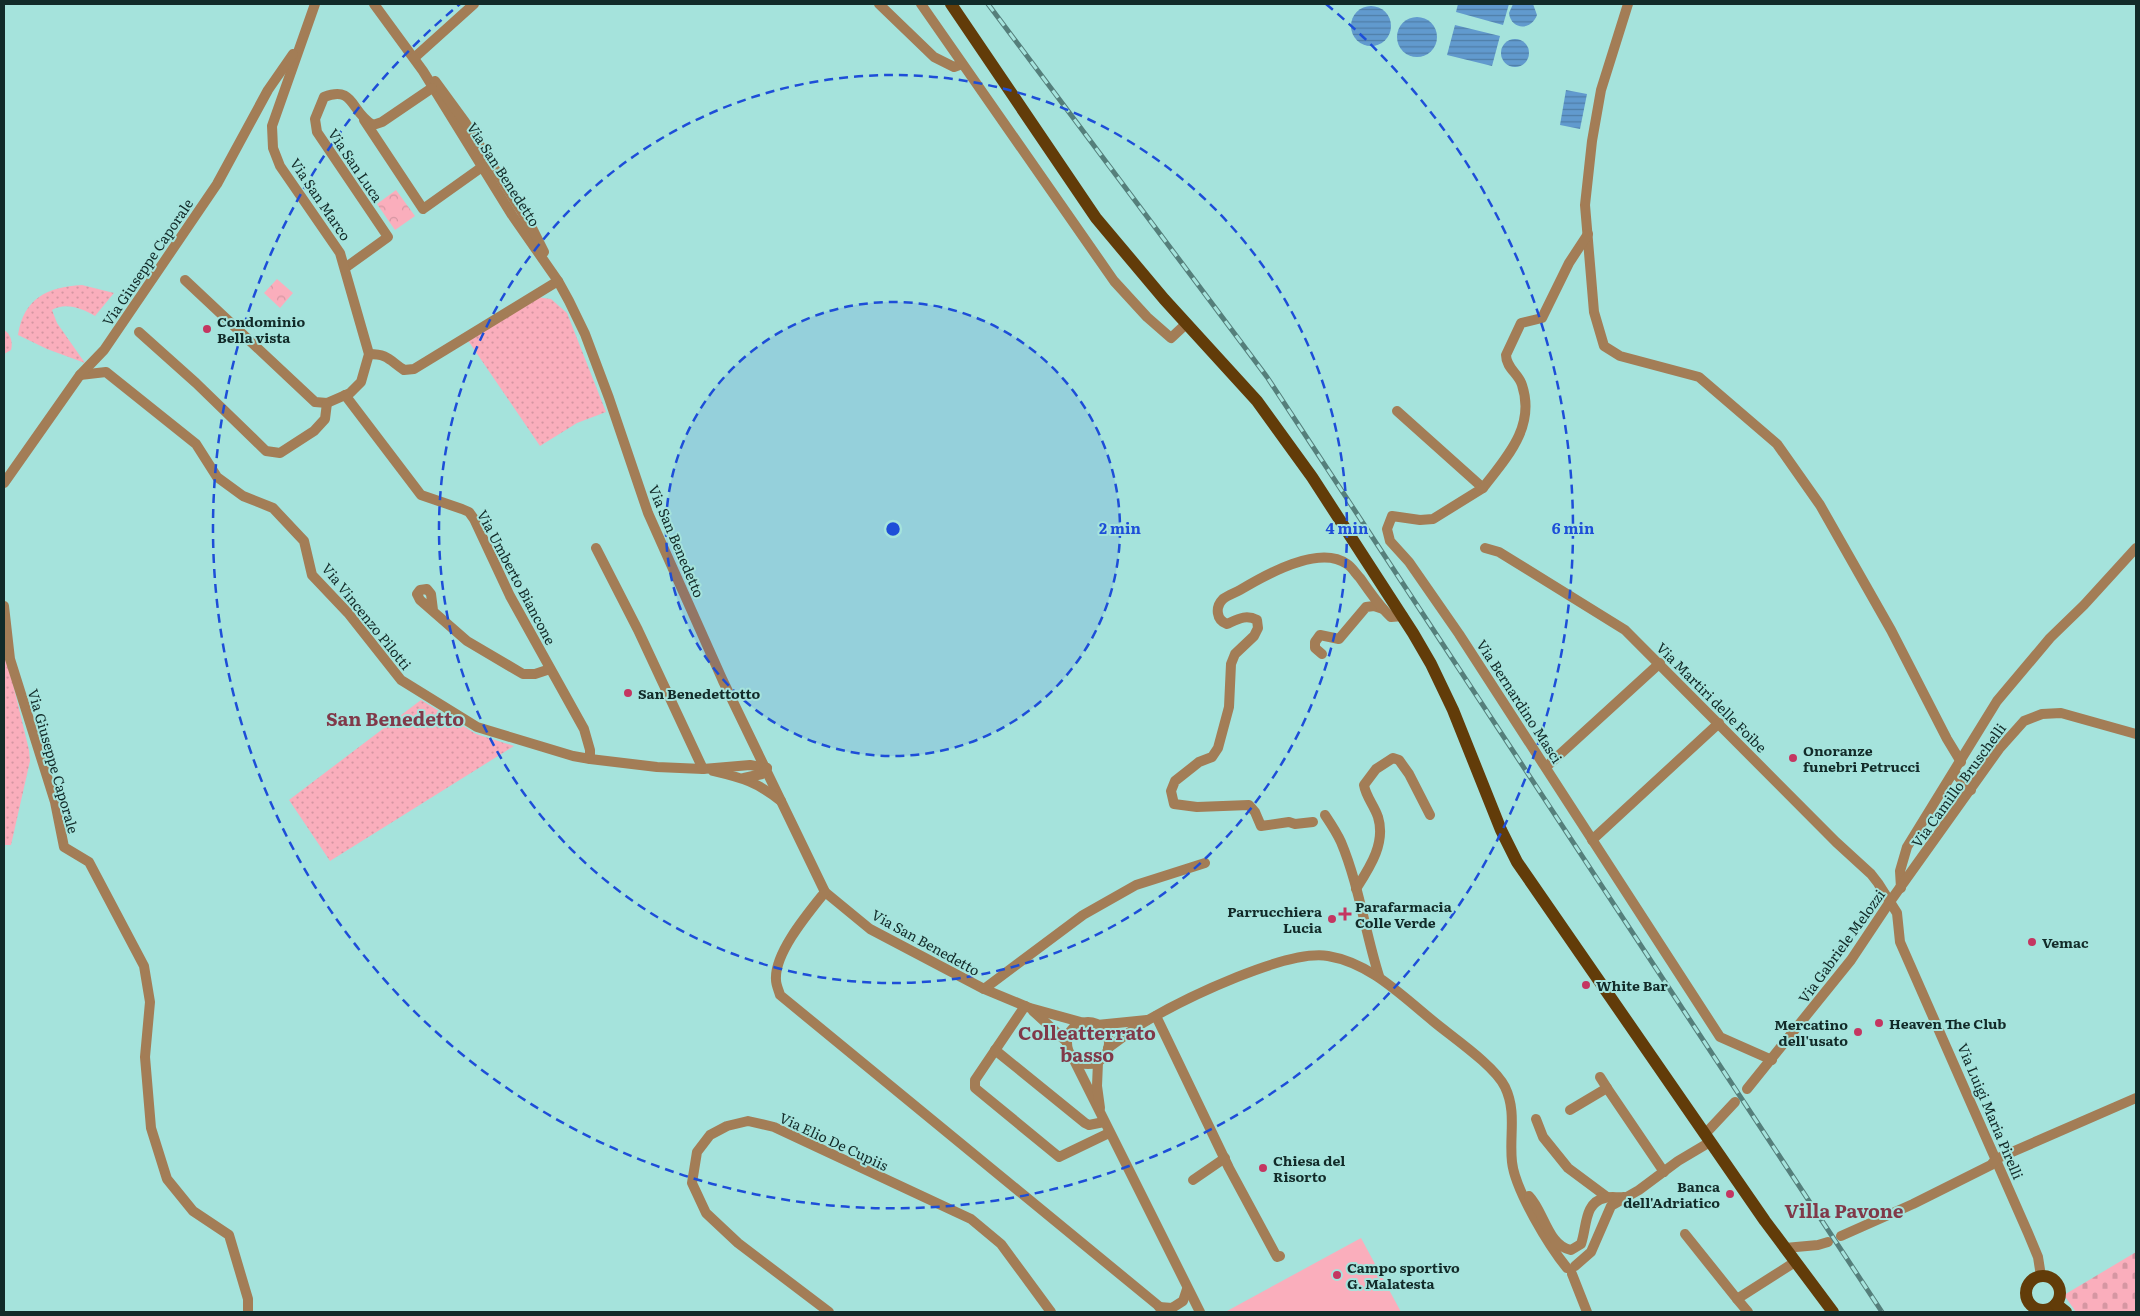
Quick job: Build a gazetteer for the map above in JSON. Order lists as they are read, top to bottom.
{
  "streets": {
    "street": [
      "Via San Luca",
      "Via San Benedetto",
      "Via San Marco",
      "Via Giuseppe Caporale",
      "Via Umberto Biancone",
      "Via Vincenzo Pilotti",
      "Via Martiri delle Foibe",
      "Via Bernardino Masci",
      "Via Camillo Bruschelli",
      "Via Gabriele Melozzi",
      "Via Luigi Maria Pirelli",
      "Via Elio De Cupiis"
    ]
  },
  "crossings": [
    ["Via San Luca", "Via San Marco"],
    ["Via San Benedetto", "Via Vincenzo Pilotti"],
    ["Via San Marco", "Via Giuseppe Caporale"],
    ["Via Giuseppe Caporale", "Via Vincenzo Pilotti"],
    ["Via Umberto Biancone", "Via Vincenzo Pilotti"],
    ["Via Martiri delle Foibe", "Via Gabriele Melozzi"],
    ["Via Martiri delle Foibe", "Via Luigi Maria Pirelli"],
    ["Via Bernardino Masci", "Via Gabriele Melozzi"],
    ["Via Camillo Bruschelli", "Via Gabriele Melozzi"],
    ["Via Gabriele Melozzi", "Via Luigi Maria Pirelli"]
  ],
  "districts": ["San Benedetto", "Colleatterrato basso", "Villa Pavone"],
  "places": {
    "other": [
      "Condominio Bella vista",
      "San Benedettotto",
      "Onoranze funebri Petrucci",
      "Parrucchiera Lucia",
      "Vemac",
      "White Bar",
      "Heaven The Club",
      "Mercatino dell'usato",
      "Chiesa del Risorto",
      "Banca dell'Adriatico",
      "Campo sportivo G. Malatesta"
    ],
    "health": ["Parafarmacia Colle Verde"]
  },
  "rings": ["2 min", "4 min", "6 min"]
}
